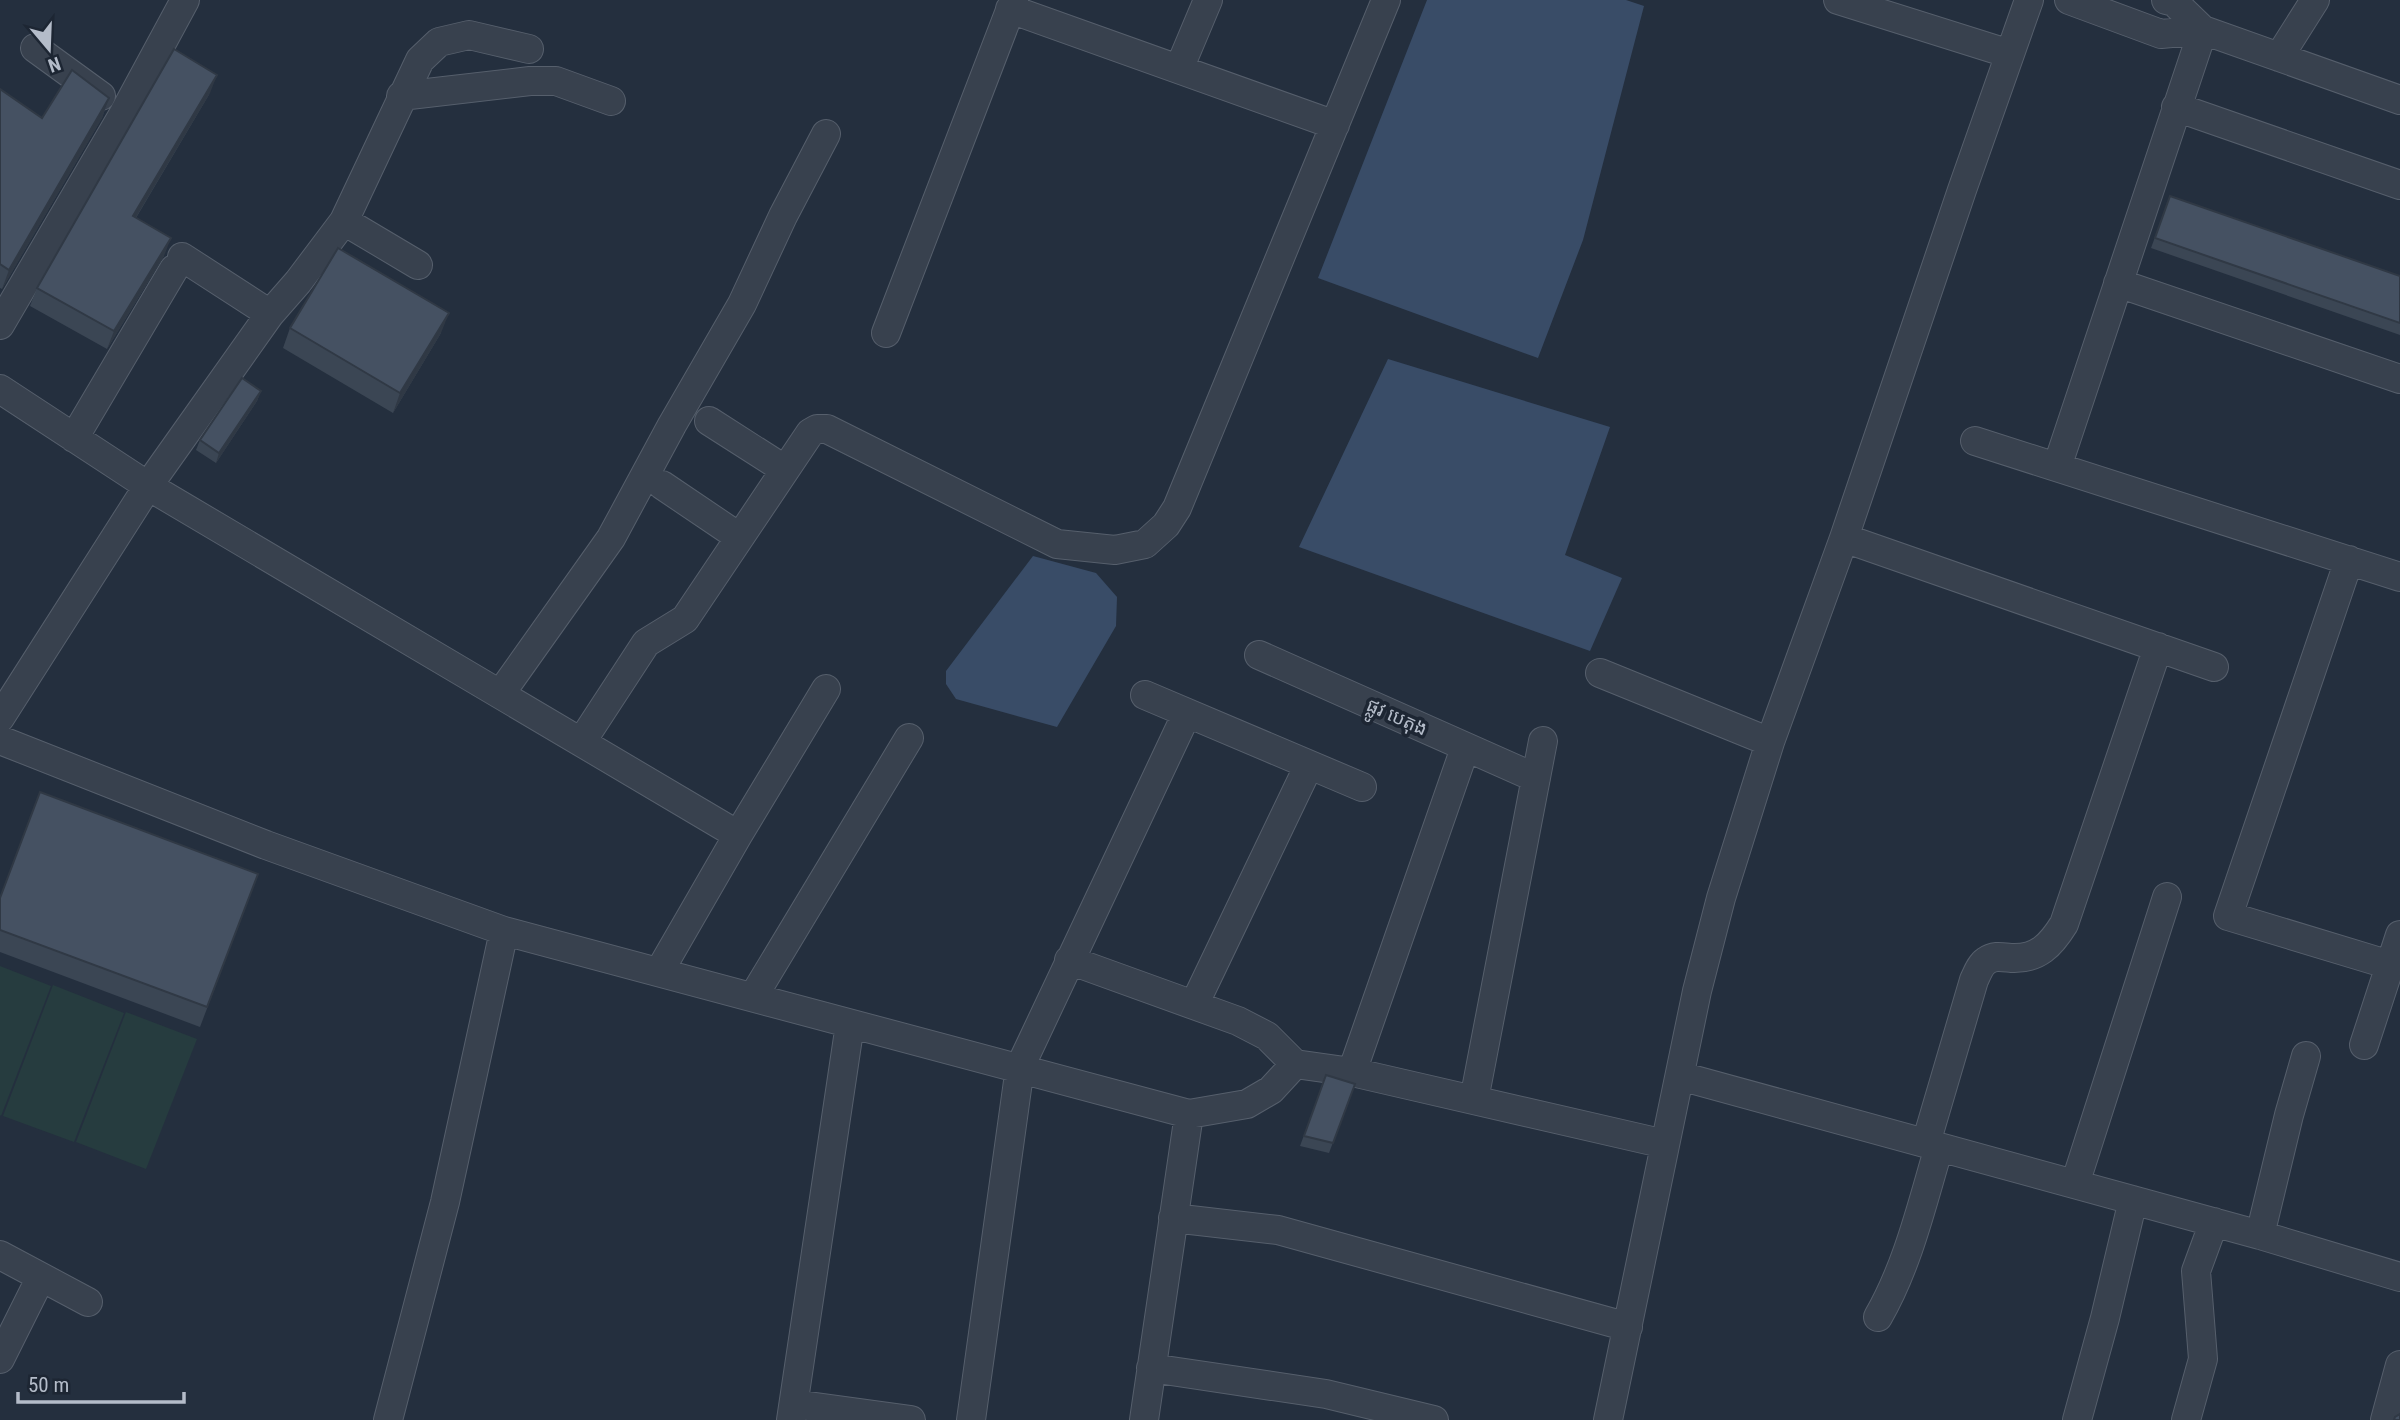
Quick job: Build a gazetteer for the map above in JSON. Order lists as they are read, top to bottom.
{
  "streets": {
    "street": ["ផ្លូវ បេតុង"]
  },
  "scale_bar": "50 m",
  "north": "bottom"
}
